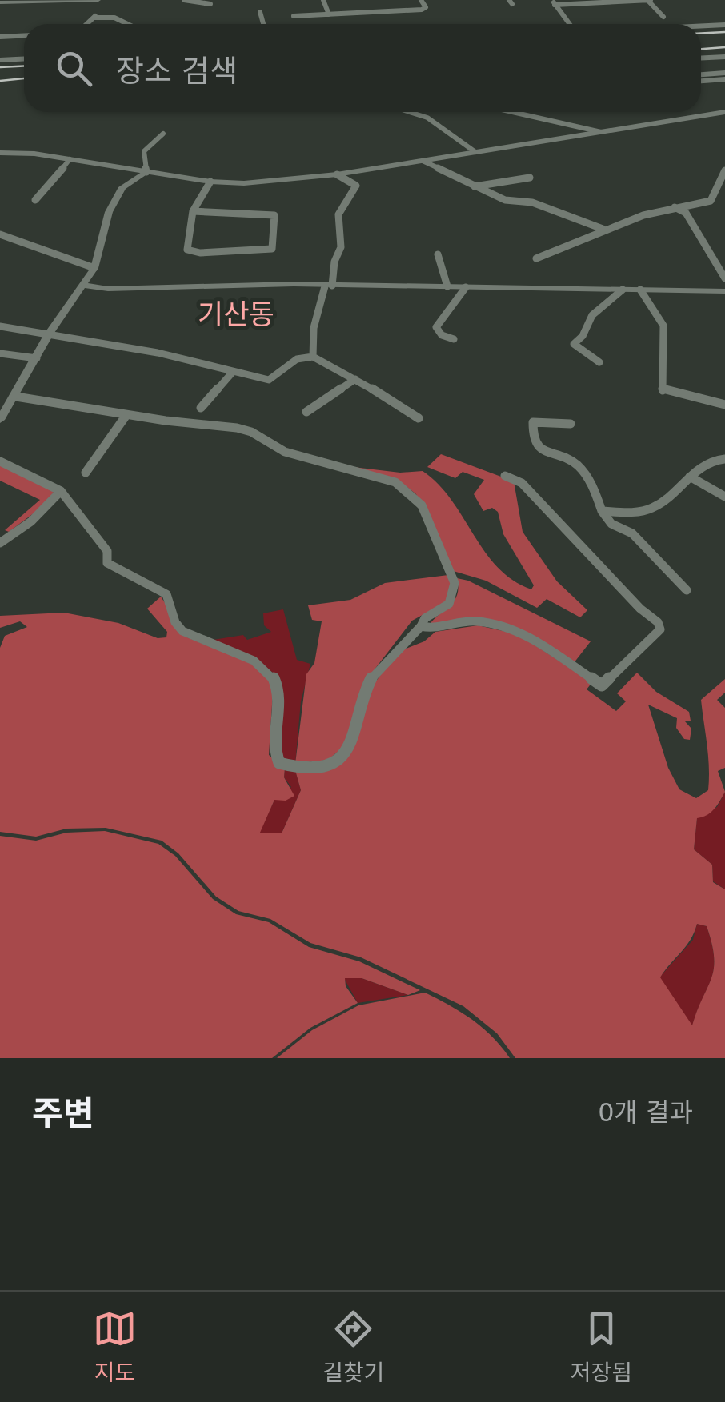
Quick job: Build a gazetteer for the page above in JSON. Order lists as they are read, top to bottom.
{
  "districts": ["기산동"],
  "page": {
    "search": "장소 검색",
    "heading": ["주변", "0개 결과"],
    "nav": ["지도", "길찾기", "저장됨"]
  }
}
